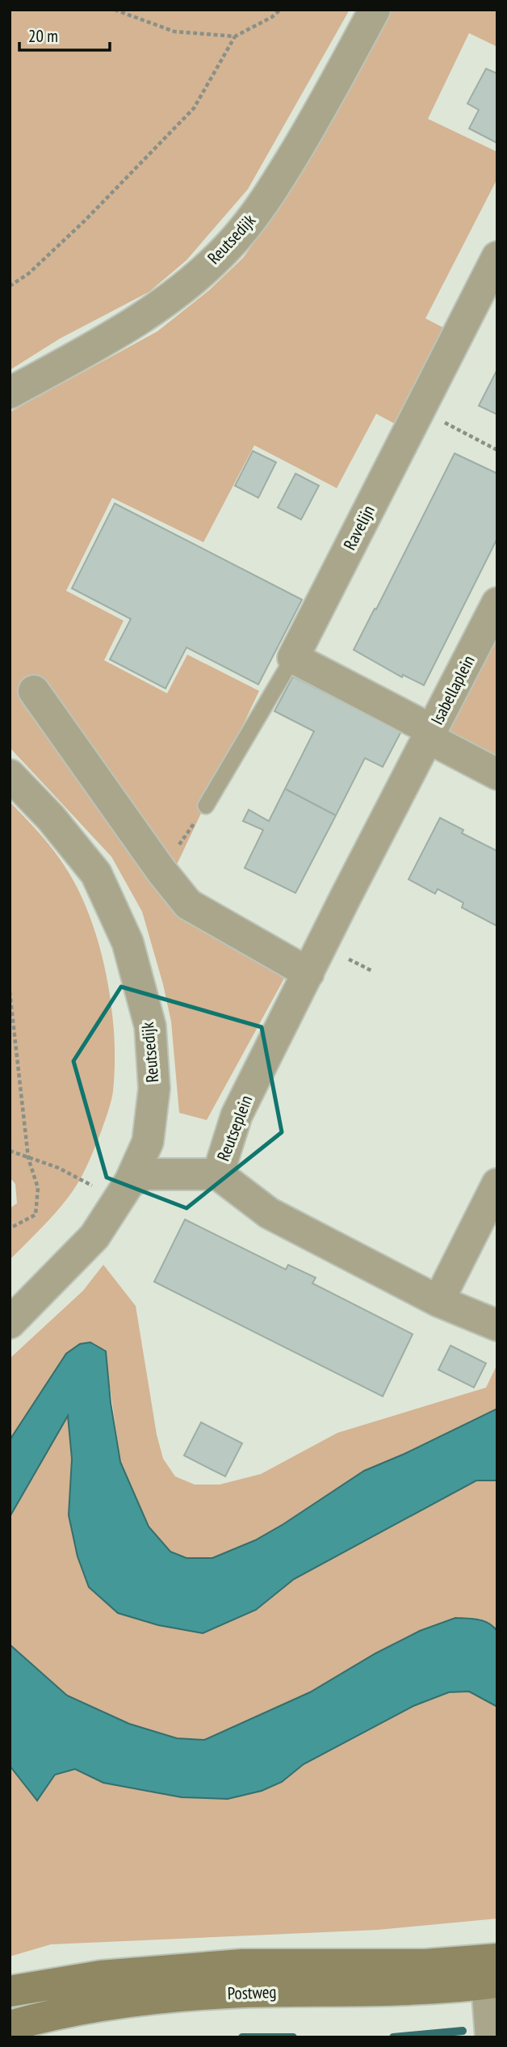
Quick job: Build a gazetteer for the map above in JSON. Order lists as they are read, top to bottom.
{
  "streets": {
    "street": [
      "Reutsedijk",
      "Ravelijn",
      "Isabellaplein",
      "Reutseplein",
      "Postweg"
    ]
  },
  "crossings": [
    ["Isabellaplein", "Reutseplein"]
  ],
  "scale_bar": "20 m"
}
